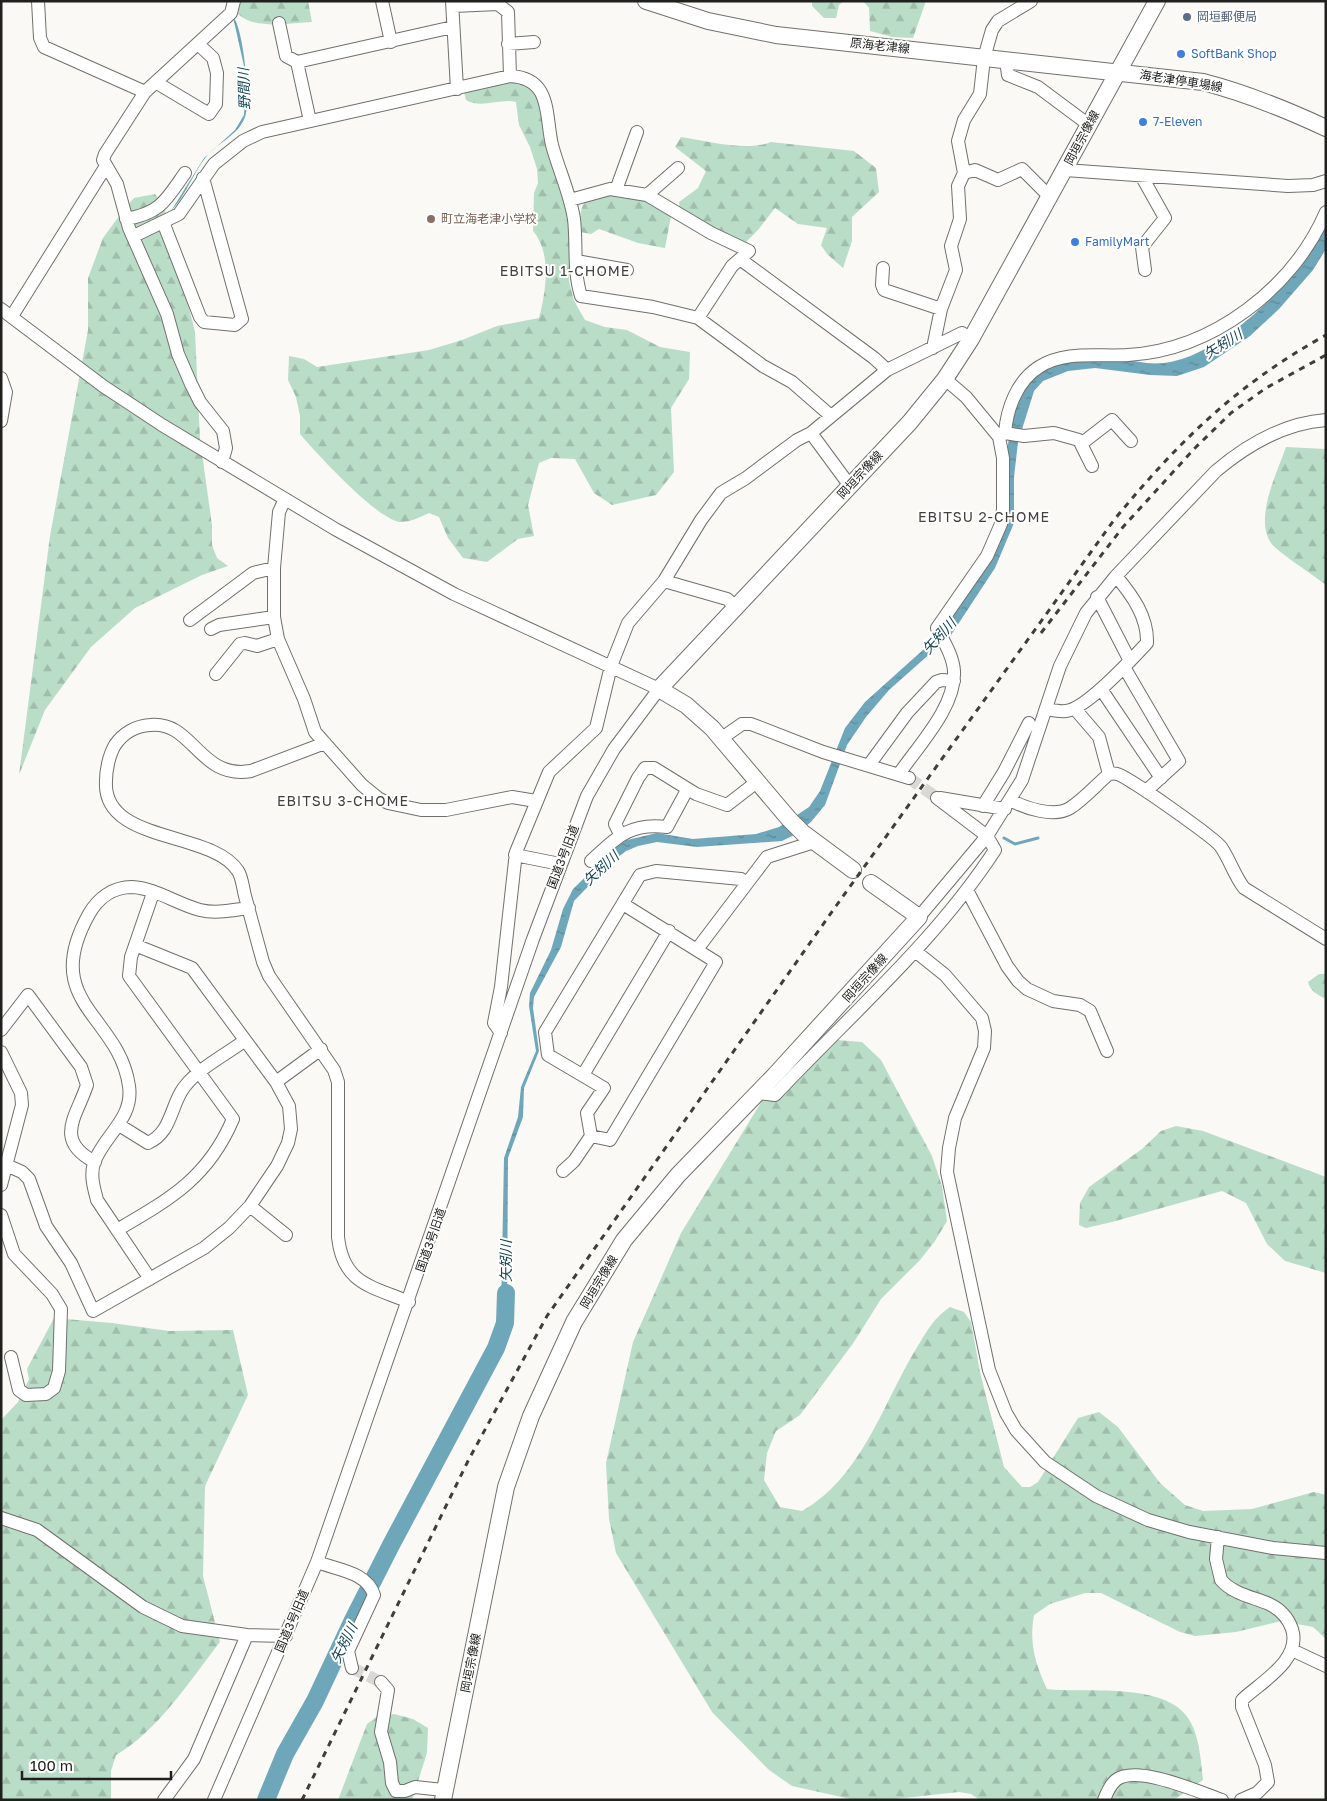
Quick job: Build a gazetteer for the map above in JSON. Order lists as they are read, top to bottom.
{
  "streets": {
    "main road": ["原海老津線", "海老津停車場線", "岡垣宗像線"],
    "street": ["国道3号旧道"]
  },
  "crossings": [
    ["原海老津線", "海老津停車場線"],
    ["原海老津線", "岡垣宗像線"],
    ["海老津停車場線", "岡垣宗像線"],
    ["岡垣宗像線", "国道3号旧道"]
  ],
  "districts": ["EBITSU 1-CHOME", "EBITSU 2-CHOME", "EBITSU 3-CHOME"],
  "water": ["野間川", "矢矧川"],
  "places": [
    "岡垣郵便局",
    "SoftBank Shop",
    "7-Eleven",
    "町立海老津小学校",
    "FamilyMart"
  ],
  "scale_bar": "100 m"
}
